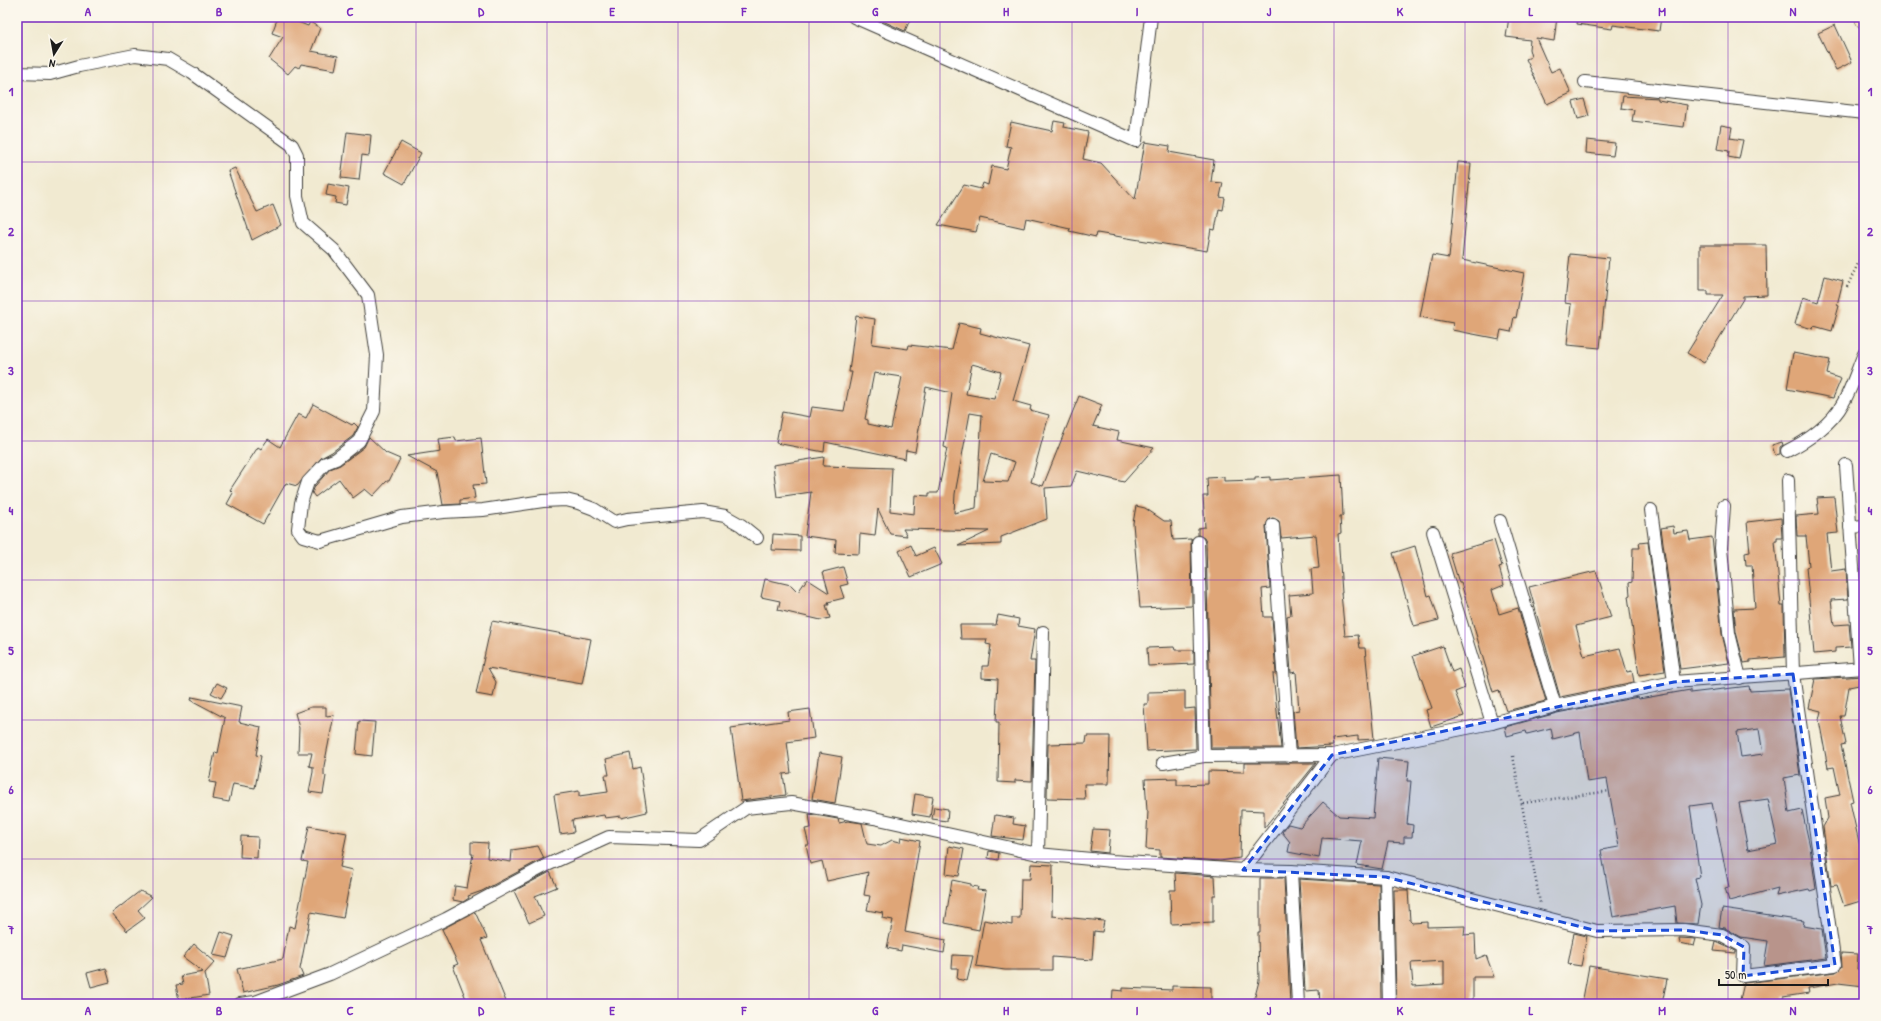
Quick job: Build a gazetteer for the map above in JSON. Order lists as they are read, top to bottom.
{
  "scale_bar": "50 m",
  "north": "bottom",
  "grid": {
    "columns": [
      "A",
      "B",
      "C",
      "D",
      "E",
      "F",
      "G",
      "H",
      "I",
      "J",
      "K",
      "L",
      "M",
      "N"
    ],
    "rows": [
      "1",
      "2",
      "3",
      "4",
      "5",
      "6",
      "7"
    ]
  }
}
